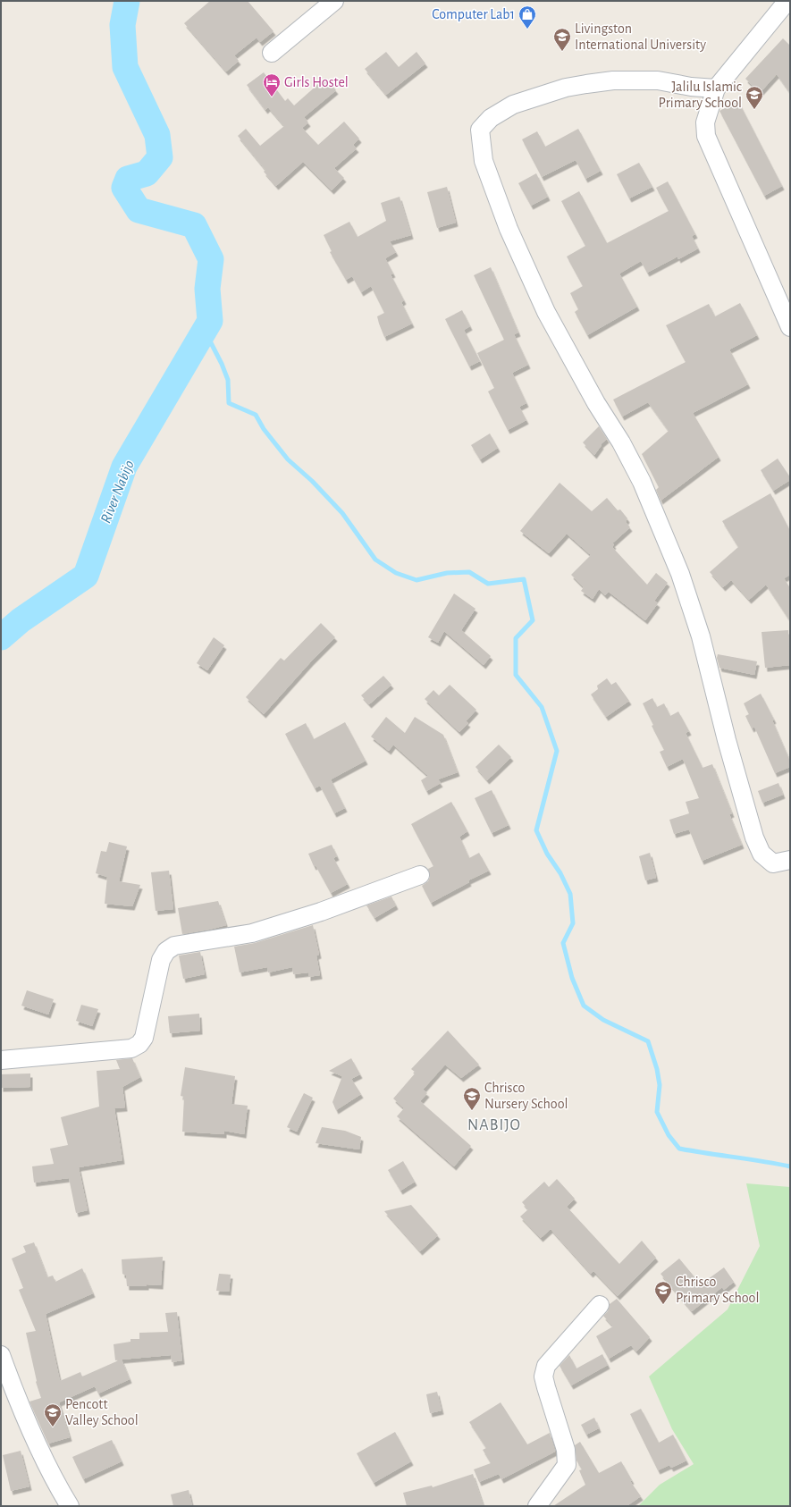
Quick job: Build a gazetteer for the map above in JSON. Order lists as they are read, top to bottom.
{
  "districts": ["NABIJO"],
  "water": ["River Nabijo"],
  "places": {
    "shop": ["Computer Lab1"],
    "school or university": [
      "Livingston International University",
      "Jalilu Islamic Primary School",
      "Chrisco Nursery School",
      "Chrisco Primary School",
      "Pencott Valley School"
    ],
    "hotel": ["Girls Hostel"]
  }
}
